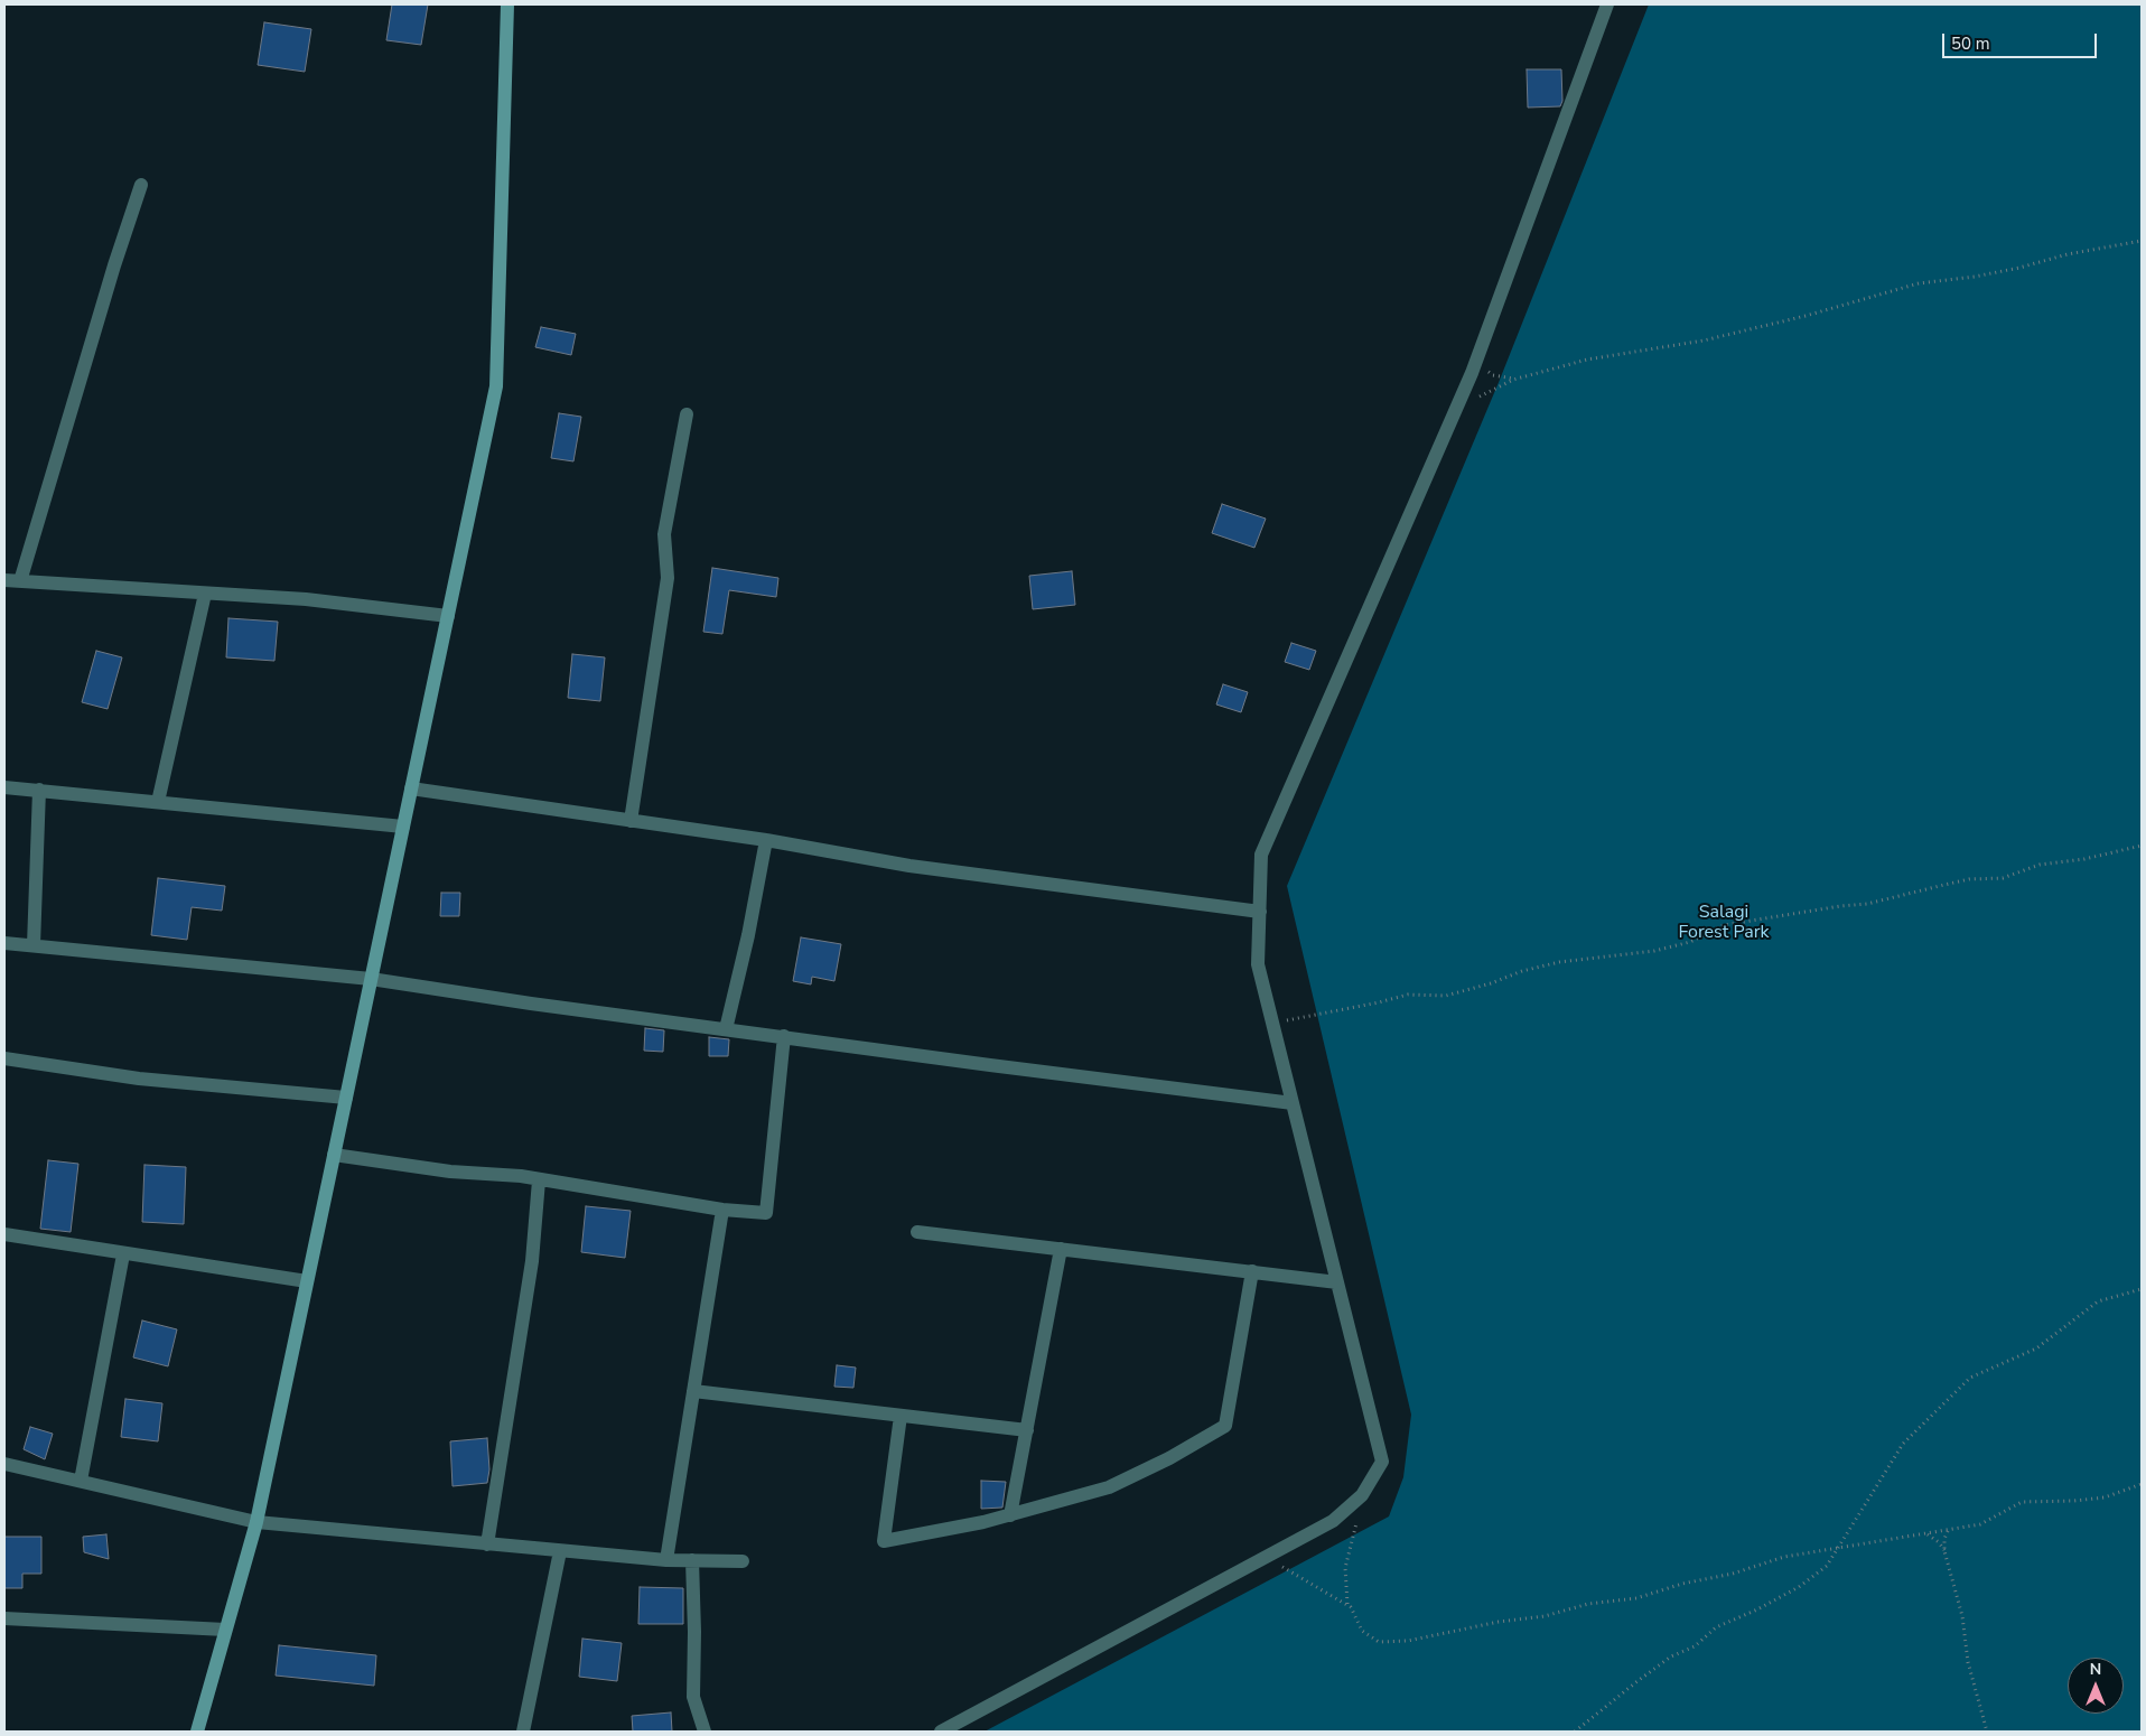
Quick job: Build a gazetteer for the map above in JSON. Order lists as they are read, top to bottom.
{
  "parks": ["Salagi Forest Park"],
  "scale_bar": "50 m",
  "north": "top"
}
